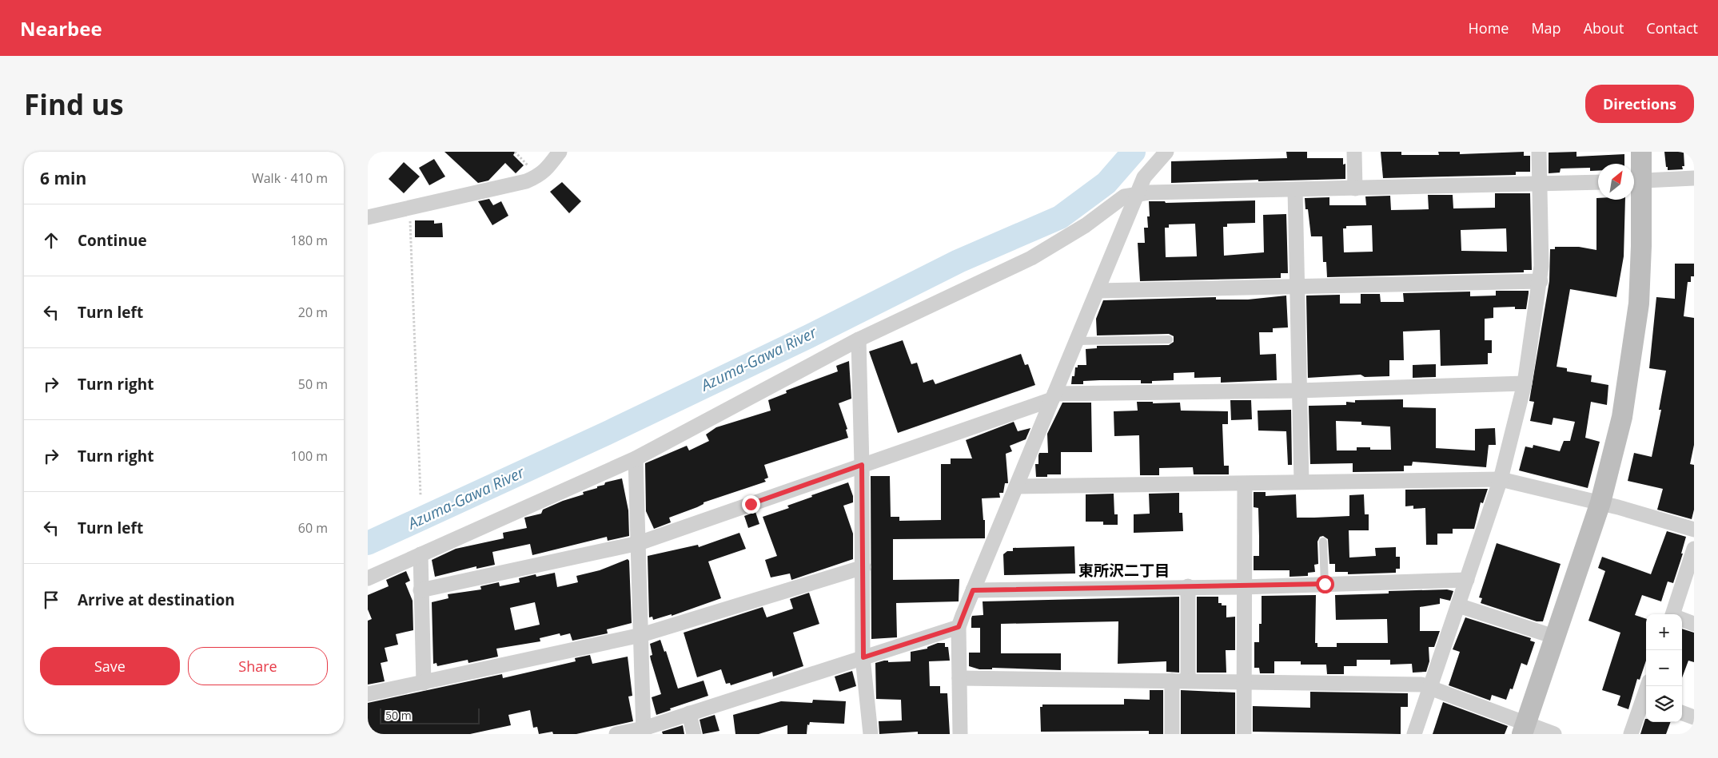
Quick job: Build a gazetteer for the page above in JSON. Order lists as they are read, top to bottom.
{
  "districts": ["東所沢二丁目"],
  "water": ["Azuma-Gawa River"],
  "scale_bar": "50 m",
  "north": "top right",
  "page": {
    "header": "Nearbee",
    "nav": [
      "Home",
      "Map",
      "About",
      "Contact"
    ],
    "buttons": [
      "Directions",
      ["Save", "Share"]
    ],
    "title": "Find us",
    "heading": ["6 min", "Walk · 410 m"],
    "list": [
      ["Continue", "180 m"],
      ["Turn left", "20 m"],
      ["Turn right", "50 m"],
      ["Turn right", "100 m"],
      ["Turn left", "60 m"],
      "Arrive at destination"
    ],
    "map_buttons": ["+", "−"],
    "scale": "50 m"
  }
}
